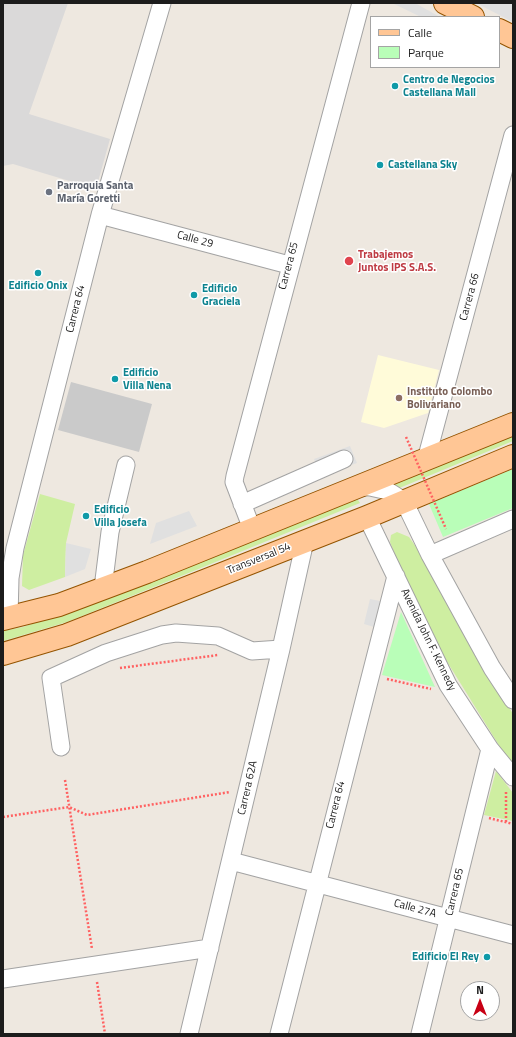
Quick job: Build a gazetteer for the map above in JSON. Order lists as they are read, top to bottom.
{
  "streets": {
    "main road": ["Transversal 54"],
    "street": [
      "Calle 29",
      "Carrera 65",
      "Carrera 66",
      "Carrera 64",
      "Avenida John F. Kennedy",
      "Carrera 62A",
      "Calle 27A"
    ]
  },
  "crossings": [
    ["Calle 29", "Carrera 65"],
    ["Calle 29", "Carrera 64"],
    ["Carrera 65", "Avenida John F. Kennedy"],
    ["Carrera 65", "Calle 27A"],
    ["Carrera 64", "Avenida John F. Kennedy"],
    ["Carrera 64", "Calle 27A"],
    ["Transversal 54", "Avenida John F. Kennedy"],
    ["Transversal 54", "Carrera 62A"],
    ["Carrera 62A", "Calle 27A"]
  ],
  "places": [
    "Centro de Negocios Castellana Mall",
    "Castellana Sky",
    "Parroquia Santa María Goretti",
    "Trabajemos Juntos IPS S.A.S.",
    "Edificio Onix",
    "Edificio Graciela",
    "Edificio Villa Nena",
    "Instituto Colombo Bolivariano",
    "Edificio Villa Josefa",
    "Edificio El Rey"
  ],
  "legend": ["Calle", "Parque"],
  "north": "top"
}
